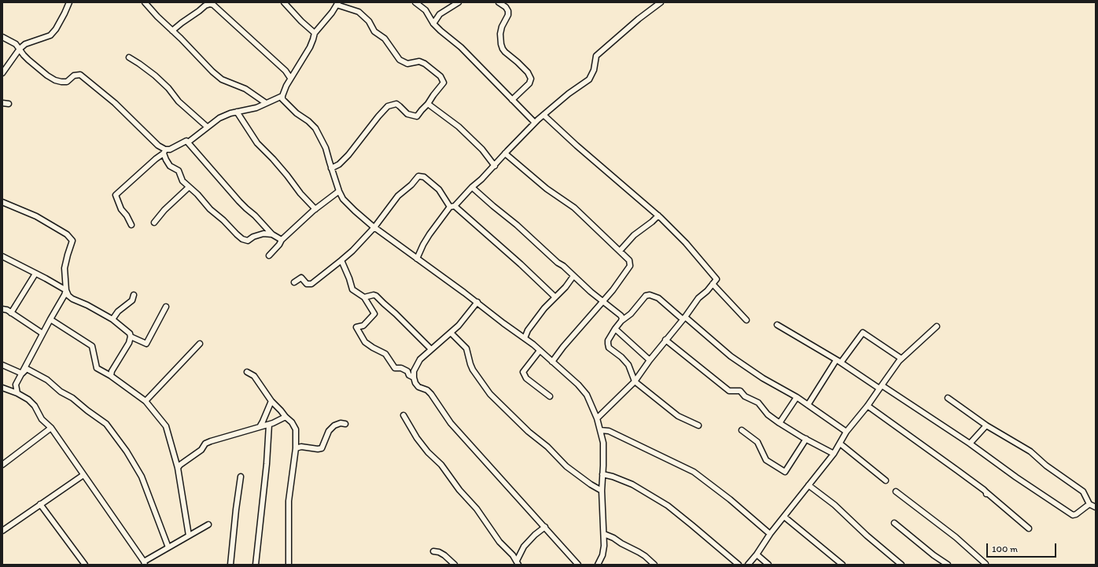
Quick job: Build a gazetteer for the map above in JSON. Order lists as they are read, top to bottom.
{
  "scale_bar": "100 m"
}
